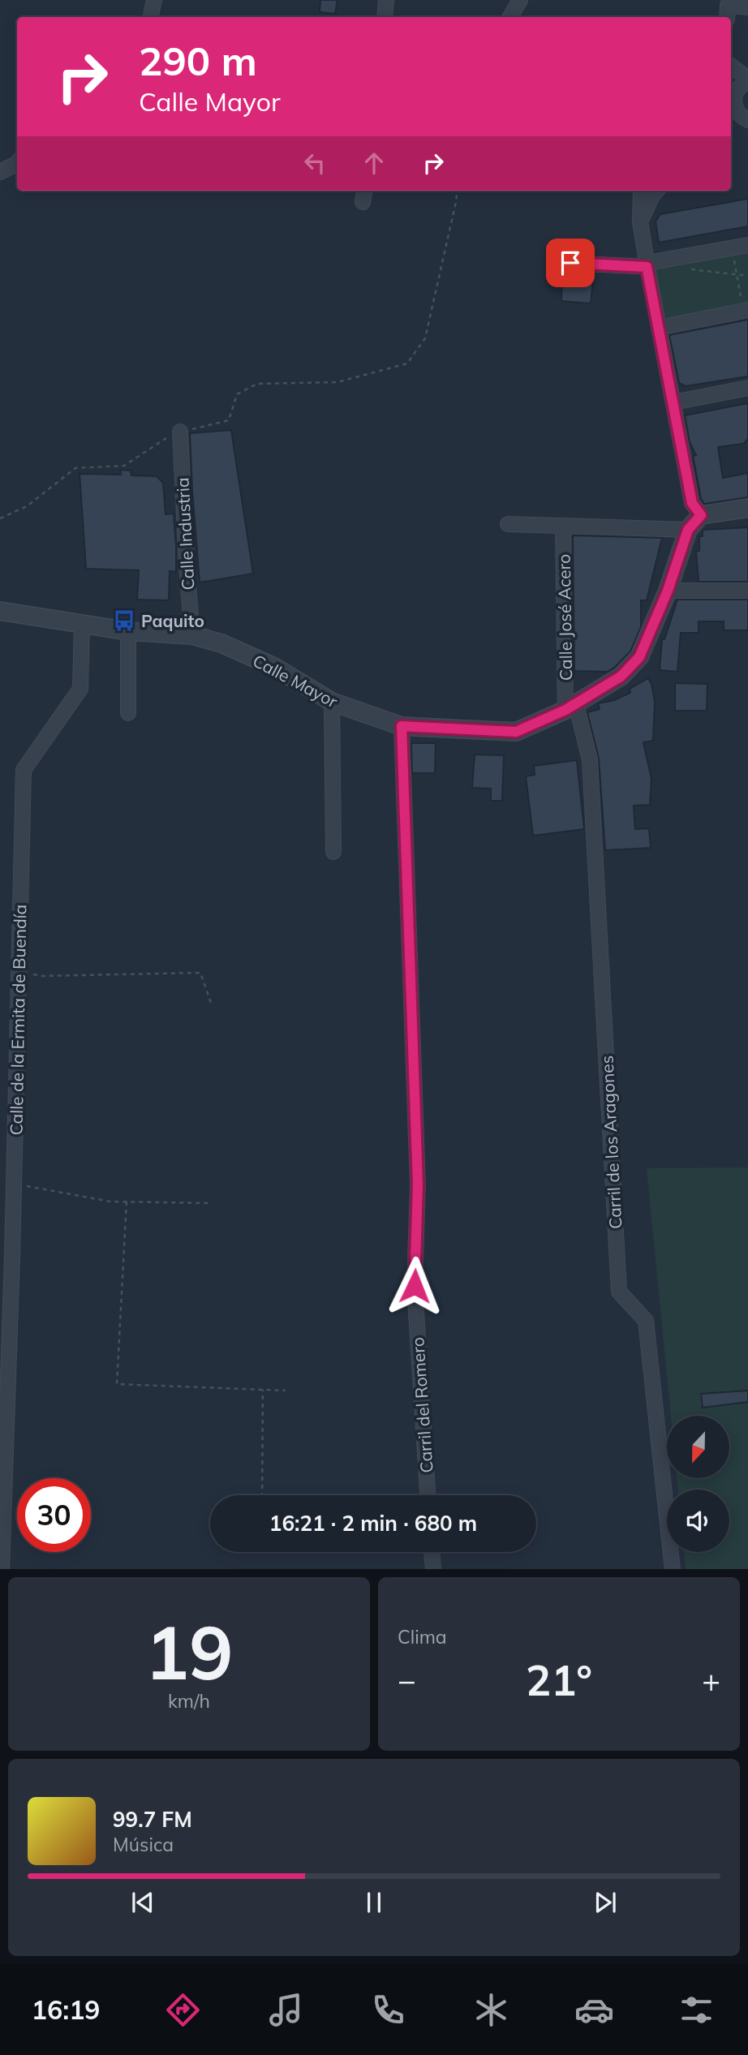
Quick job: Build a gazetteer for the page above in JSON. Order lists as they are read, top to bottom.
{
  "streets": {
    "street": [
      "Calle Industria",
      "Calle José Acero",
      "Calle Mayor",
      "Calle de la Ermita de Buendía",
      "Carril de los Aragones",
      "Carril del Romero"
    ]
  },
  "crossings": [
    ["Calle Industria", "Calle Mayor"],
    ["Calle José Acero", "Calle Mayor"],
    ["Calle José Acero", "Carril de los Aragones"],
    ["Calle Mayor", "Calle de la Ermita de Buendía"],
    ["Calle Mayor", "Carril de los Aragones"],
    ["Calle Mayor", "Carril del Romero"]
  ],
  "places": {
    "bus stop": ["Paquito"]
  },
  "north": "bottom",
  "page": {
    "turn": ["290 m", "Calle Mayor"],
    "limit": "30",
    "trip": "16:21 · 2 min · 680 m",
    "tile": [
      ["19", "km/h"],
      "Clima"
    ],
    "heat": ["−", "21°", "+"],
    "song": ["99.7 FM", "Música"],
    "tabs": "16:19"
  }
}
